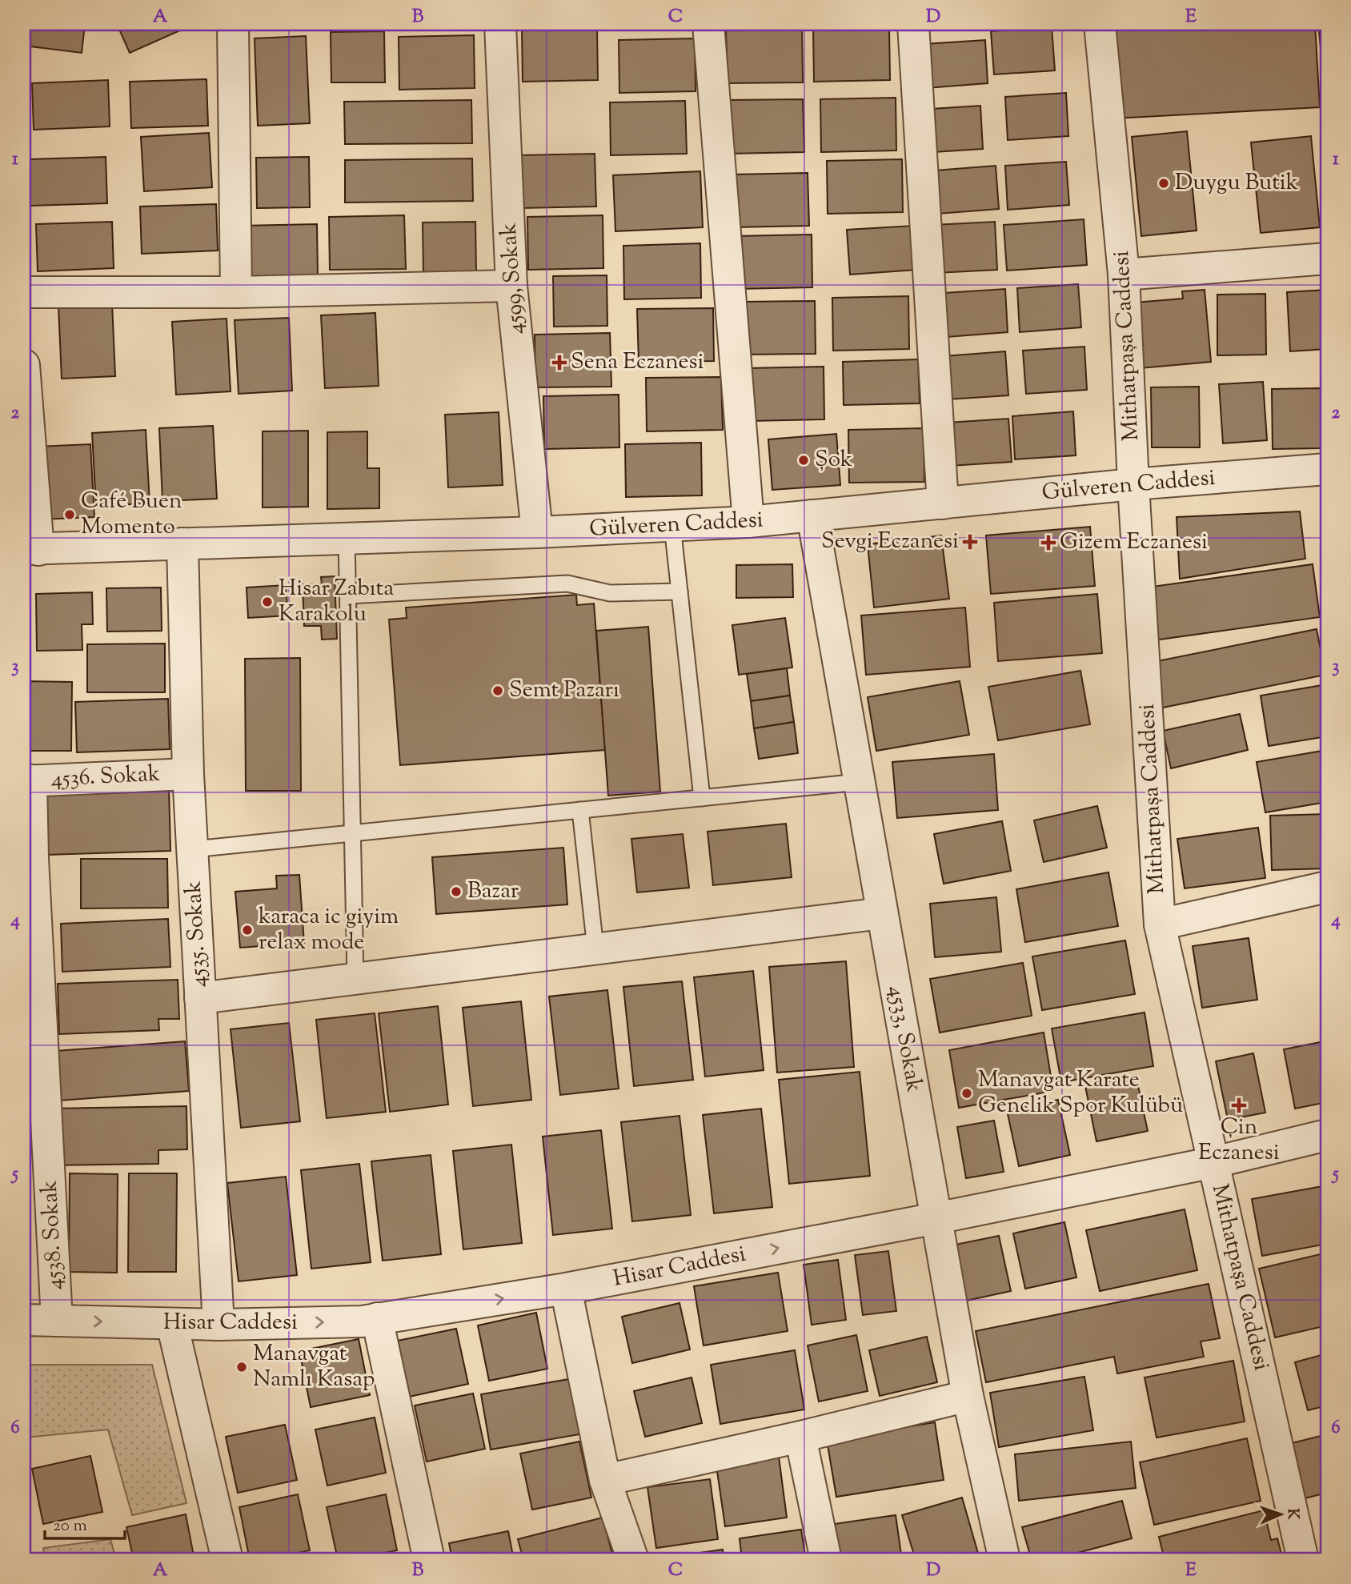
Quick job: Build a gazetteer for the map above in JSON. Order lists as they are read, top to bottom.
{
  "streets": {
    "street": [
      "4599, Sokak",
      "Mithatpaşa Caddesi",
      "Gülveren Caddesi",
      "4536. Sokak",
      "4535. Sokak",
      "4533, Sokak",
      "4538. Sokak",
      "Hisar Caddesi"
    ]
  },
  "crossings": [
    ["4599, Sokak", "Gülveren Caddesi"],
    ["Mithatpaşa Caddesi", "Gülveren Caddesi"],
    ["Mithatpaşa Caddesi", "Hisar Caddesi"],
    ["Gülveren Caddesi", "4535. Sokak"],
    ["Gülveren Caddesi", "4533, Sokak"],
    ["4536. Sokak", "4535. Sokak"],
    ["4536. Sokak", "4538. Sokak"],
    ["4535. Sokak", "Hisar Caddesi"],
    ["4533, Sokak", "Hisar Caddesi"],
    ["4538. Sokak", "Hisar Caddesi"]
  ],
  "places": {
    "other": [
      "Duygu Butik",
      "Şok",
      "Café Buen Momento",
      "Hisar Zabıta Karakolu",
      "Semt Pazarı",
      "Bazar",
      "karaca ic giyim relax mode",
      "Manavgat Karate Genclik Spor Kulübü",
      "Manavgat Namlı Kasap"
    ],
    "health": [
      "Sena Eczanesi",
      "Sevgi Eczanesi",
      "Gizem Eczanesi",
      "Çin Eczanesi"
    ]
  },
  "scale_bar": "20 m",
  "north": "right",
  "grid": {
    "columns": [
      "A",
      "B",
      "C",
      "D",
      "E"
    ],
    "rows": [
      "1",
      "2",
      "3",
      "4",
      "5",
      "6"
    ]
  }
}
